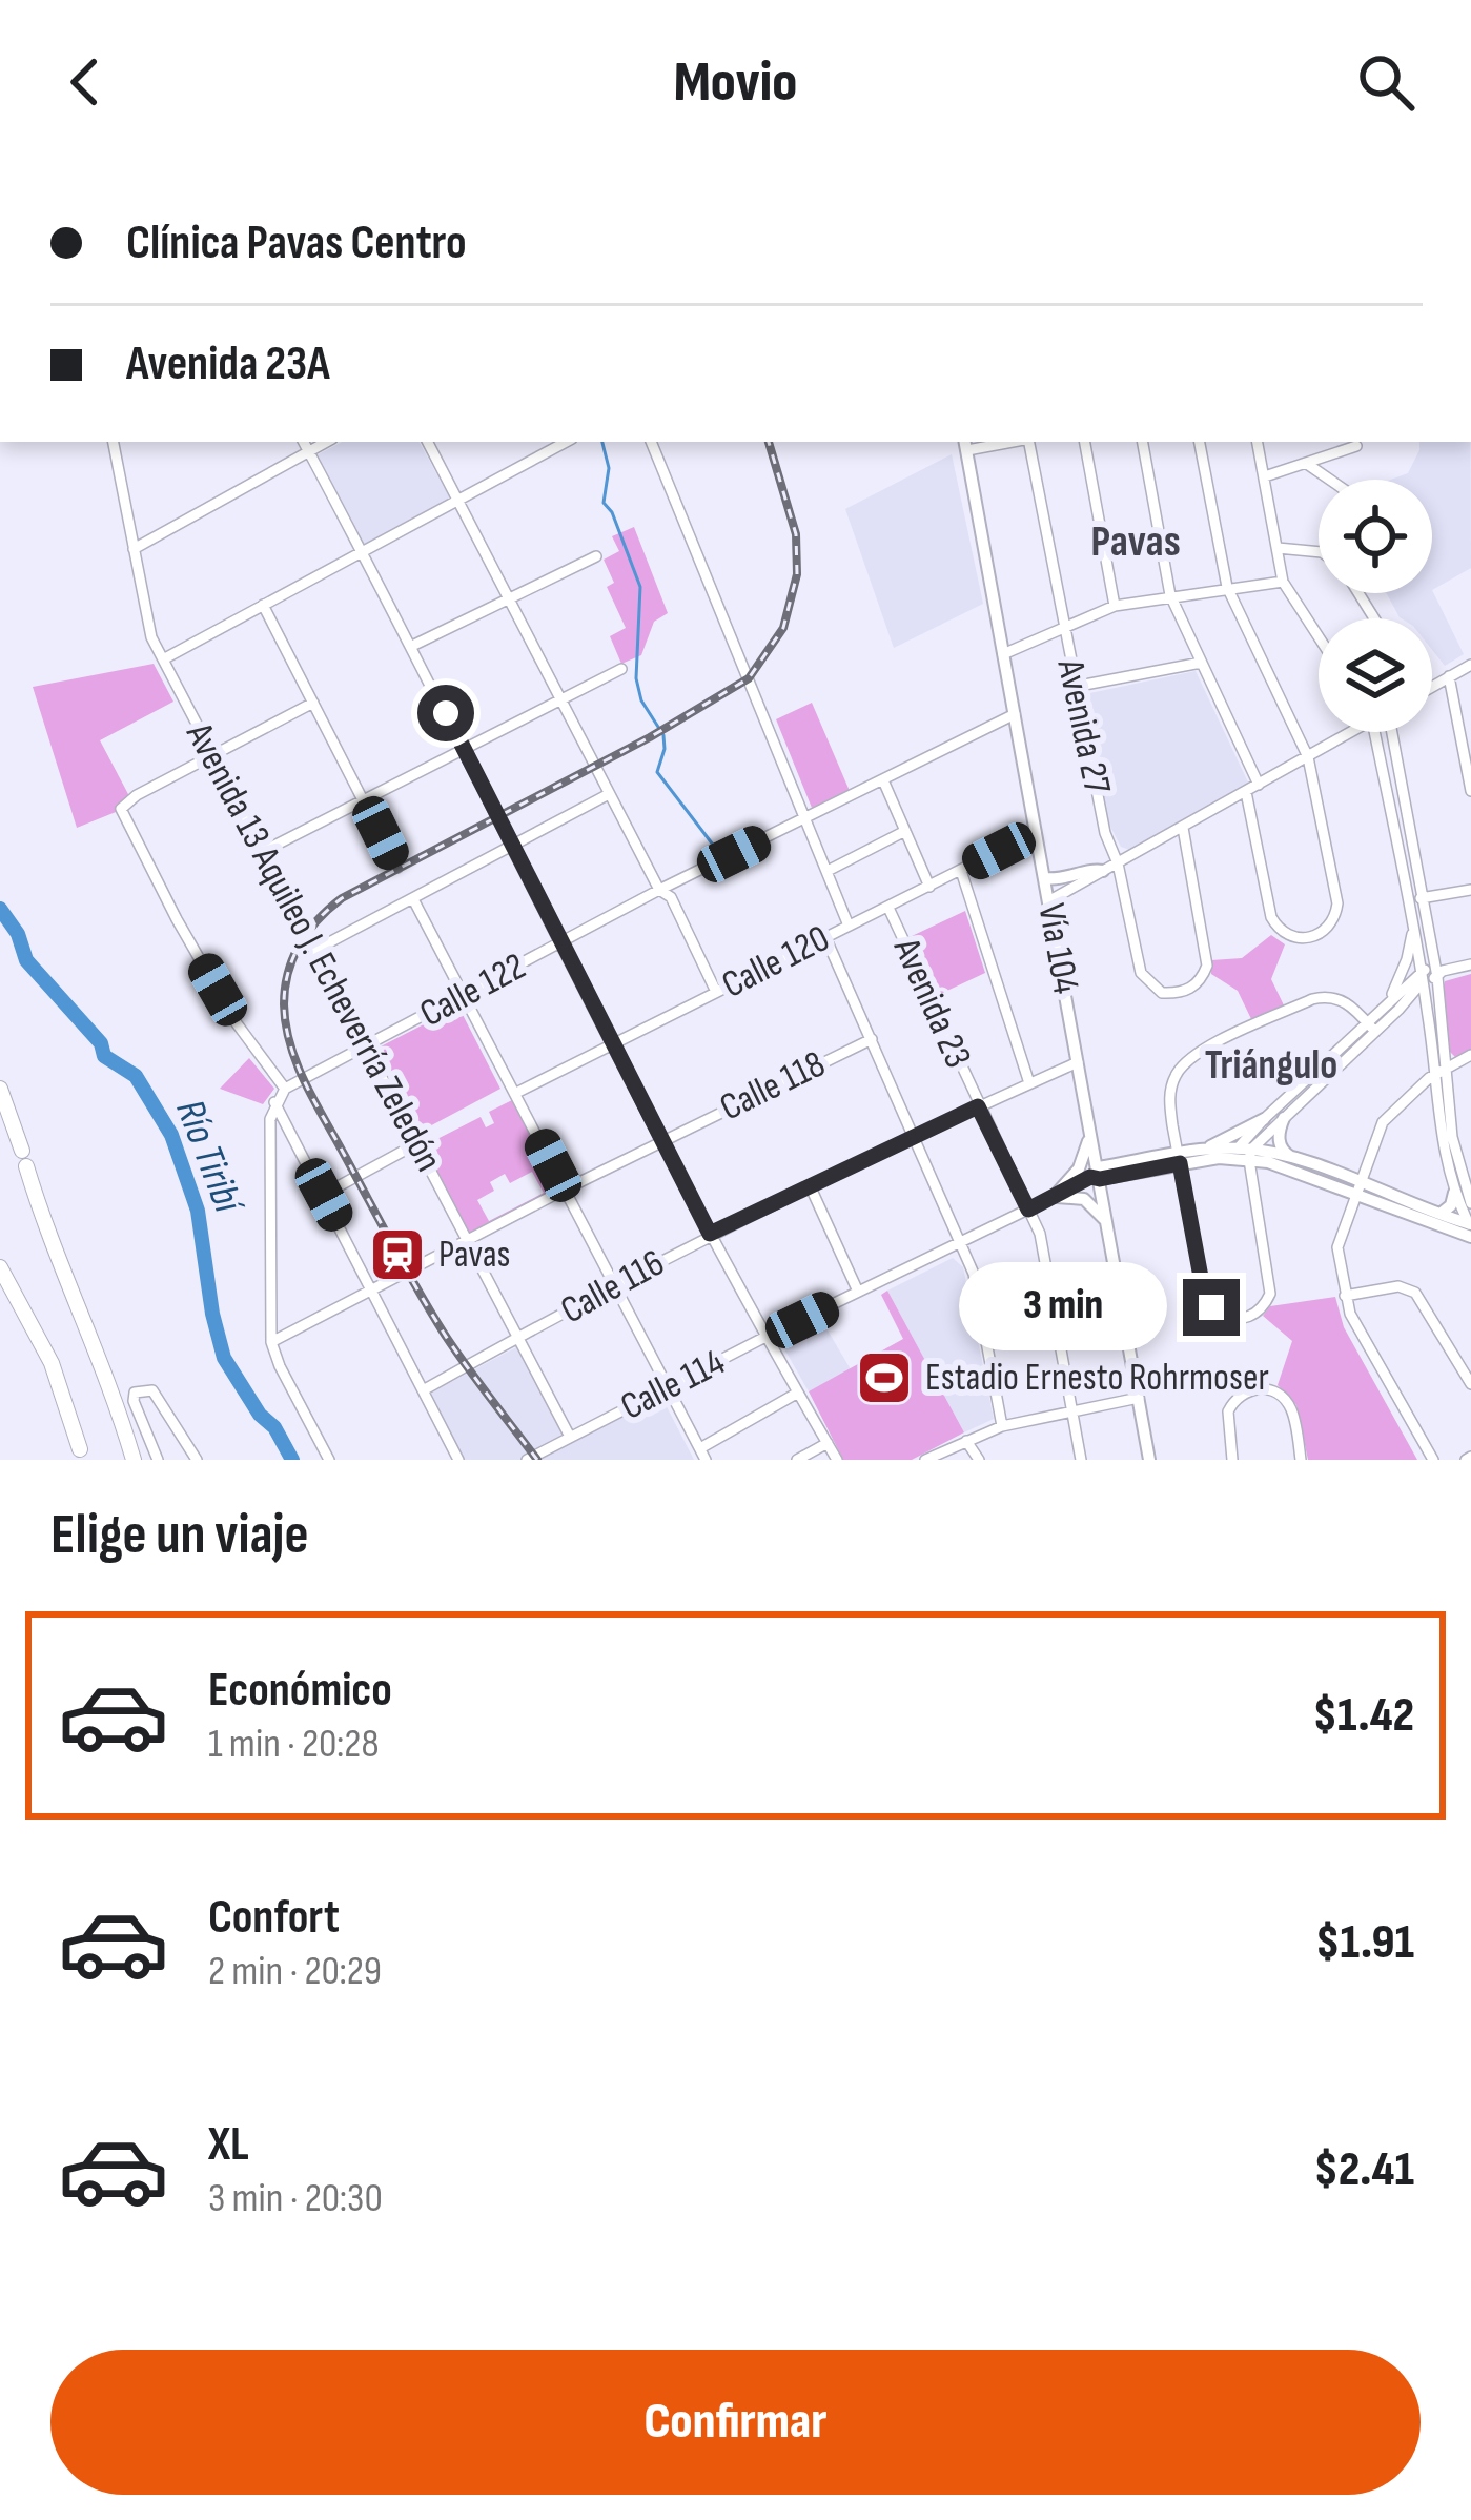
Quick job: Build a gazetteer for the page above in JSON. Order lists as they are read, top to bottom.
{
  "streets": {
    "main road": ["Vía 104", "Calle 114"],
    "street": [
      "Avenida 27",
      "Avenida 13 Aquileo J. Echeverría Zeledón",
      "Calle 120",
      "Calle 122",
      "Avenida 23",
      "Calle 118",
      "Calle 116"
    ]
  },
  "crossings": [
    ["Avenida 13 Aquileo J. Echeverría Zeledón", "Calle 122"],
    ["Avenida 13 Aquileo J. Echeverría Zeledón", "Calle 118"],
    ["Avenida 13 Aquileo J. Echeverría Zeledón", "Calle 116"],
    ["Avenida 13 Aquileo J. Echeverría Zeledón", "Calle 114"],
    ["Vía 104", "Calle 120"],
    ["Vía 104", "Calle 122"],
    ["Vía 104", "Calle 116"],
    ["Vía 104", "Calle 114"],
    ["Calle 120", "Avenida 23"],
    ["Calle 122", "Avenida 23"],
    ["Avenida 23", "Calle 116"],
    ["Avenida 23", "Calle 114"]
  ],
  "districts": ["Pavas", "Triángulo"],
  "water": ["Río Tiribí"],
  "places": {
    "station": ["Pavas"],
    "sports": ["Estadio Ernesto Rohrmoser"]
  },
  "page": {
    "header": "Movio",
    "banner": ["Clínica Pavas Centro", "Avenida 23A"],
    "bubble": "3 min",
    "heading": "Elige un viaje",
    "list": [
      {
        "name": "Económico",
        "note": "1 min · 20:28",
        "value": "$1.42"
      },
      {
        "name": "Confort",
        "note": "2 min · 20:29",
        "value": "$1.91"
      },
      {
        "name": "XL",
        "note": "3 min · 20:30",
        "value": "$2.41"
      }
    ],
    "buttons": "Confirmar"
  }
}
